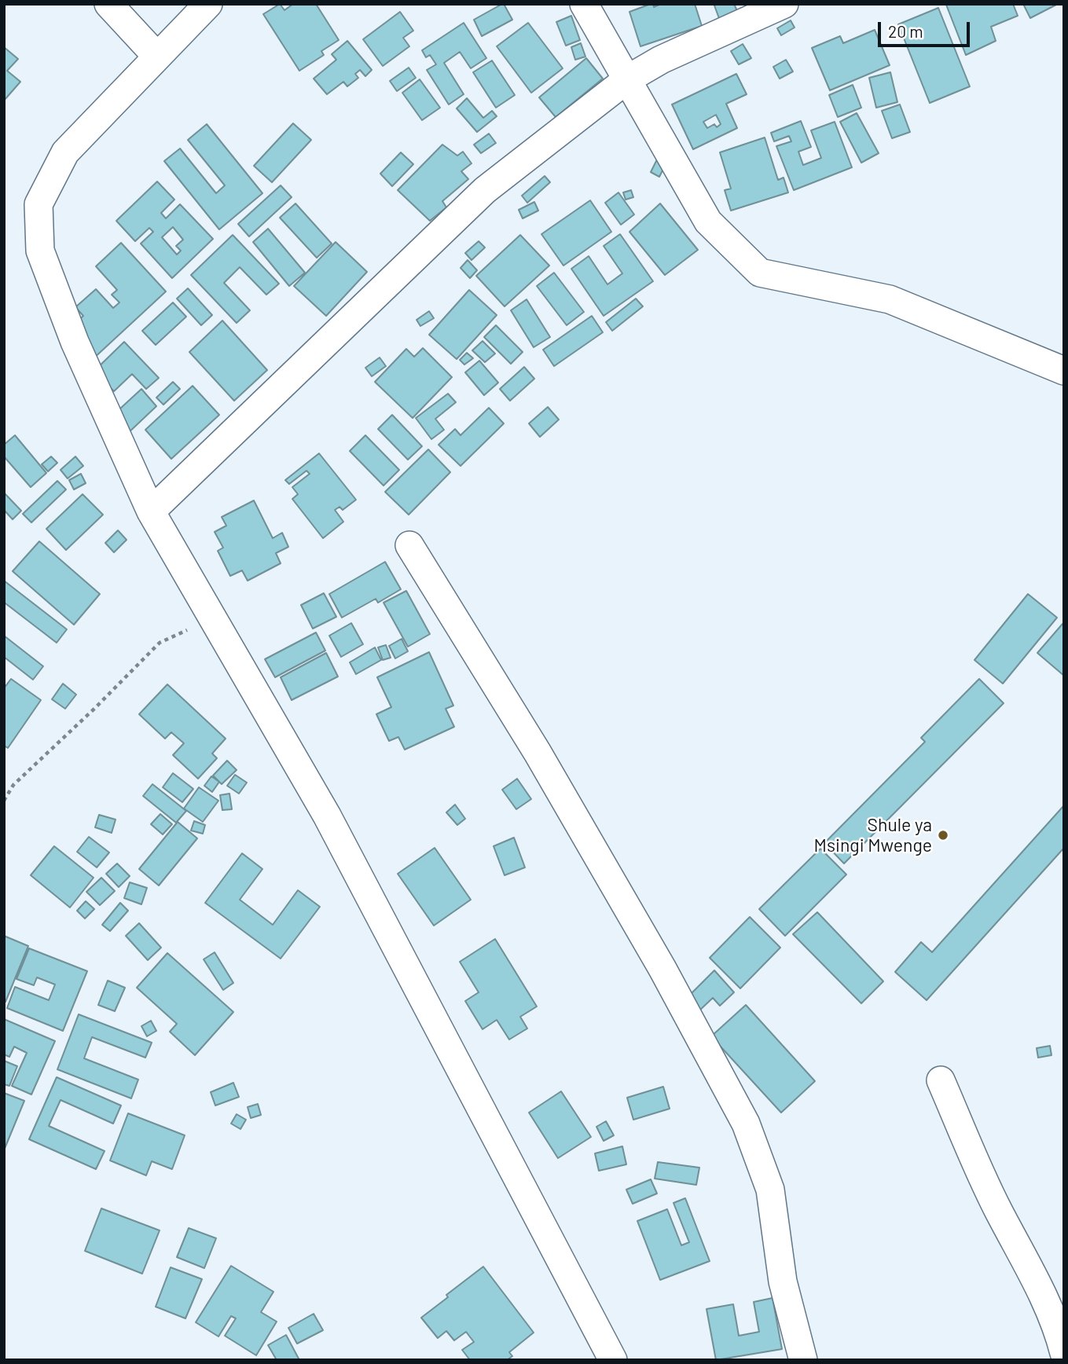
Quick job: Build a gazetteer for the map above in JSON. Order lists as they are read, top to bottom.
{
  "places": ["Shule ya Msingi Mwenge"],
  "scale_bar": "20 m"
}
